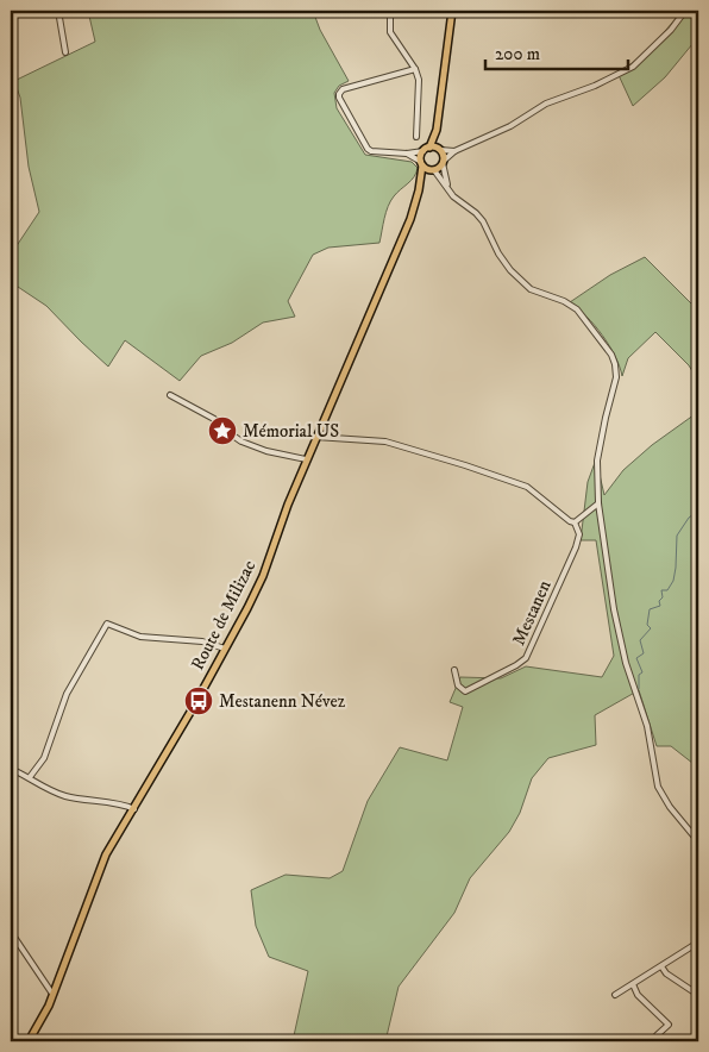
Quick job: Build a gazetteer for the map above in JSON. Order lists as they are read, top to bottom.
{
  "streets": {
    "main road": ["Route de Milizac"],
    "street": ["Mestanen"]
  },
  "places": {
    "place": ["Mémorial US"],
    "bus stop": ["Mestanenn Névez"]
  },
  "scale_bar": "200 m"
}
